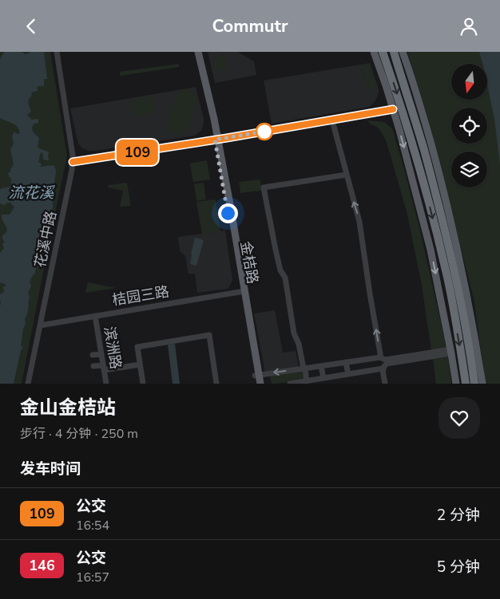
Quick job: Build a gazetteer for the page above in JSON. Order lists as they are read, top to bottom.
{
  "streets": {
    "main road": ["金桔路"],
    "street": ["花溪中路", "桔园三路", "滨洲路"]
  },
  "crossings": [
    ["花溪中路", "桔园三路"],
    ["金桔路", "桔园三路"],
    ["桔园三路", "滨洲路"]
  ],
  "water": ["流花溪"],
  "lines": ["bus line 109"],
  "north": "bottom",
  "page": {
    "header": "Commutr",
    "on_map": "109",
    "heading": [
      ["金山金桔站", "步行 · 4 分钟 · 250 m"],
      "发车时间"
    ],
    "list": [
      {
        "mark": "109",
        "name": "公交",
        "note": "16:54",
        "value": "2 分钟"
      },
      {
        "mark": "146",
        "name": "公交",
        "note": "16:57",
        "value": "5 分钟"
      }
    ]
  }
}
